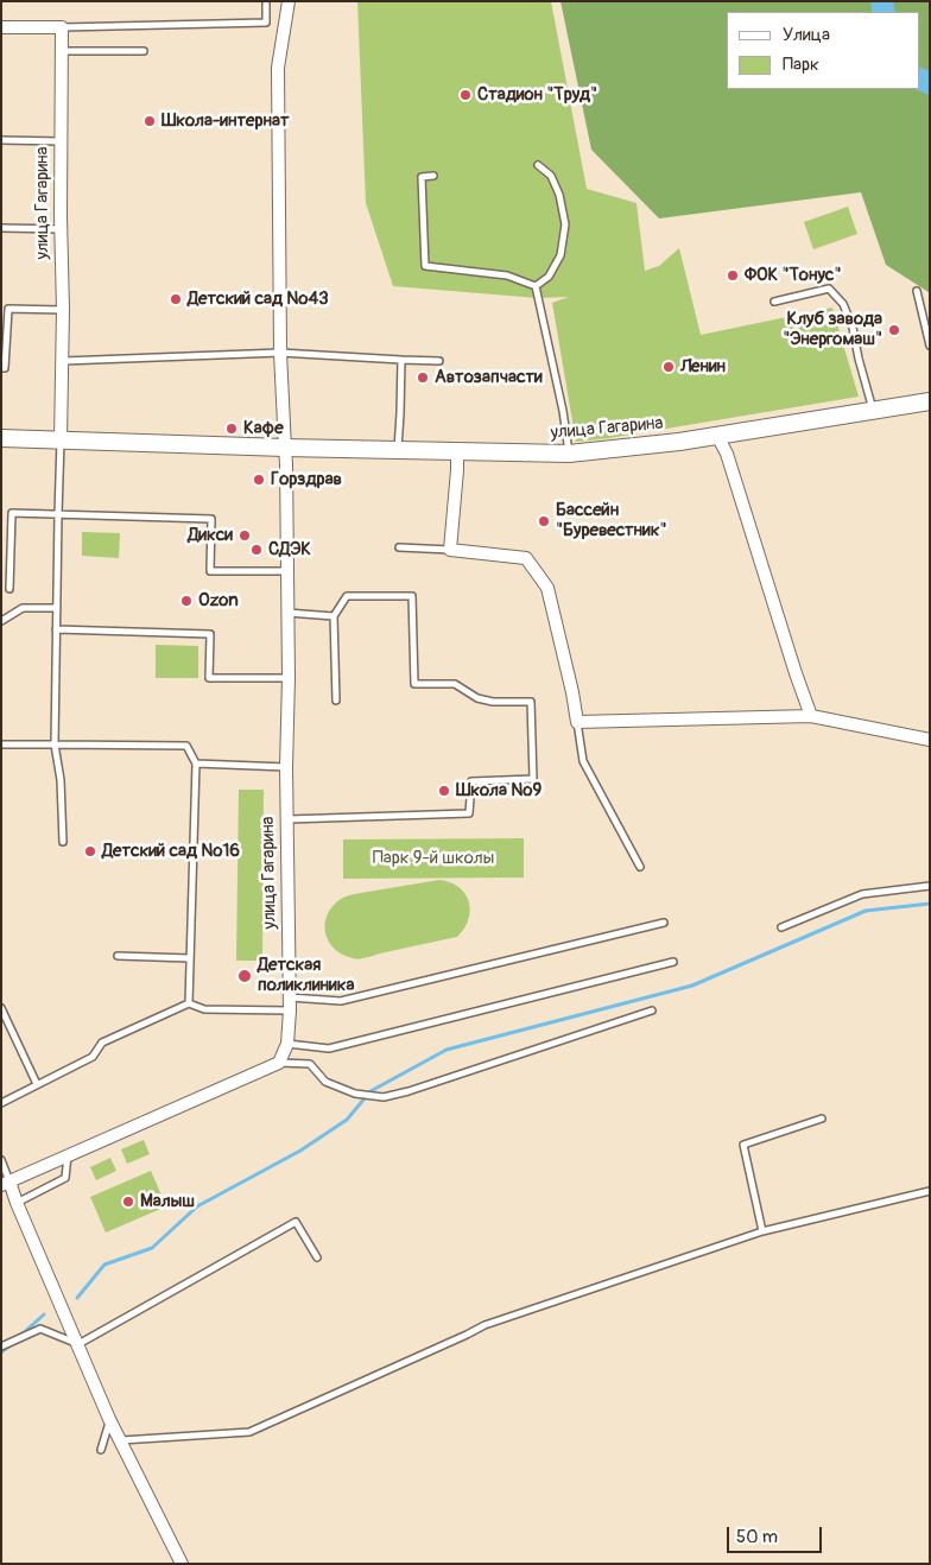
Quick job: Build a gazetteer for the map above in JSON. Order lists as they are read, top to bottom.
{
  "streets": {
    "main road": ["улица Гагарина"]
  },
  "parks": ["Парк 9-й школы"],
  "places": [
    "Стадион \"Труд\"",
    "Школа-интернат",
    "ФОК \"Тонус\"",
    "Детский сад №43",
    "Клуб завода \"Энергомаш\"",
    "Ленин",
    "Автозапчасти",
    "Кафе",
    "Горздрав",
    "Бассейн \"Буревестник\"",
    "Дикси",
    "СДЭК",
    "Ozon",
    "Школа №9",
    "Детский сад №16",
    "Детская поликлиника",
    "Малыш"
  ],
  "legend": ["Улица", "Парк"],
  "scale_bar": "50 m"
}
